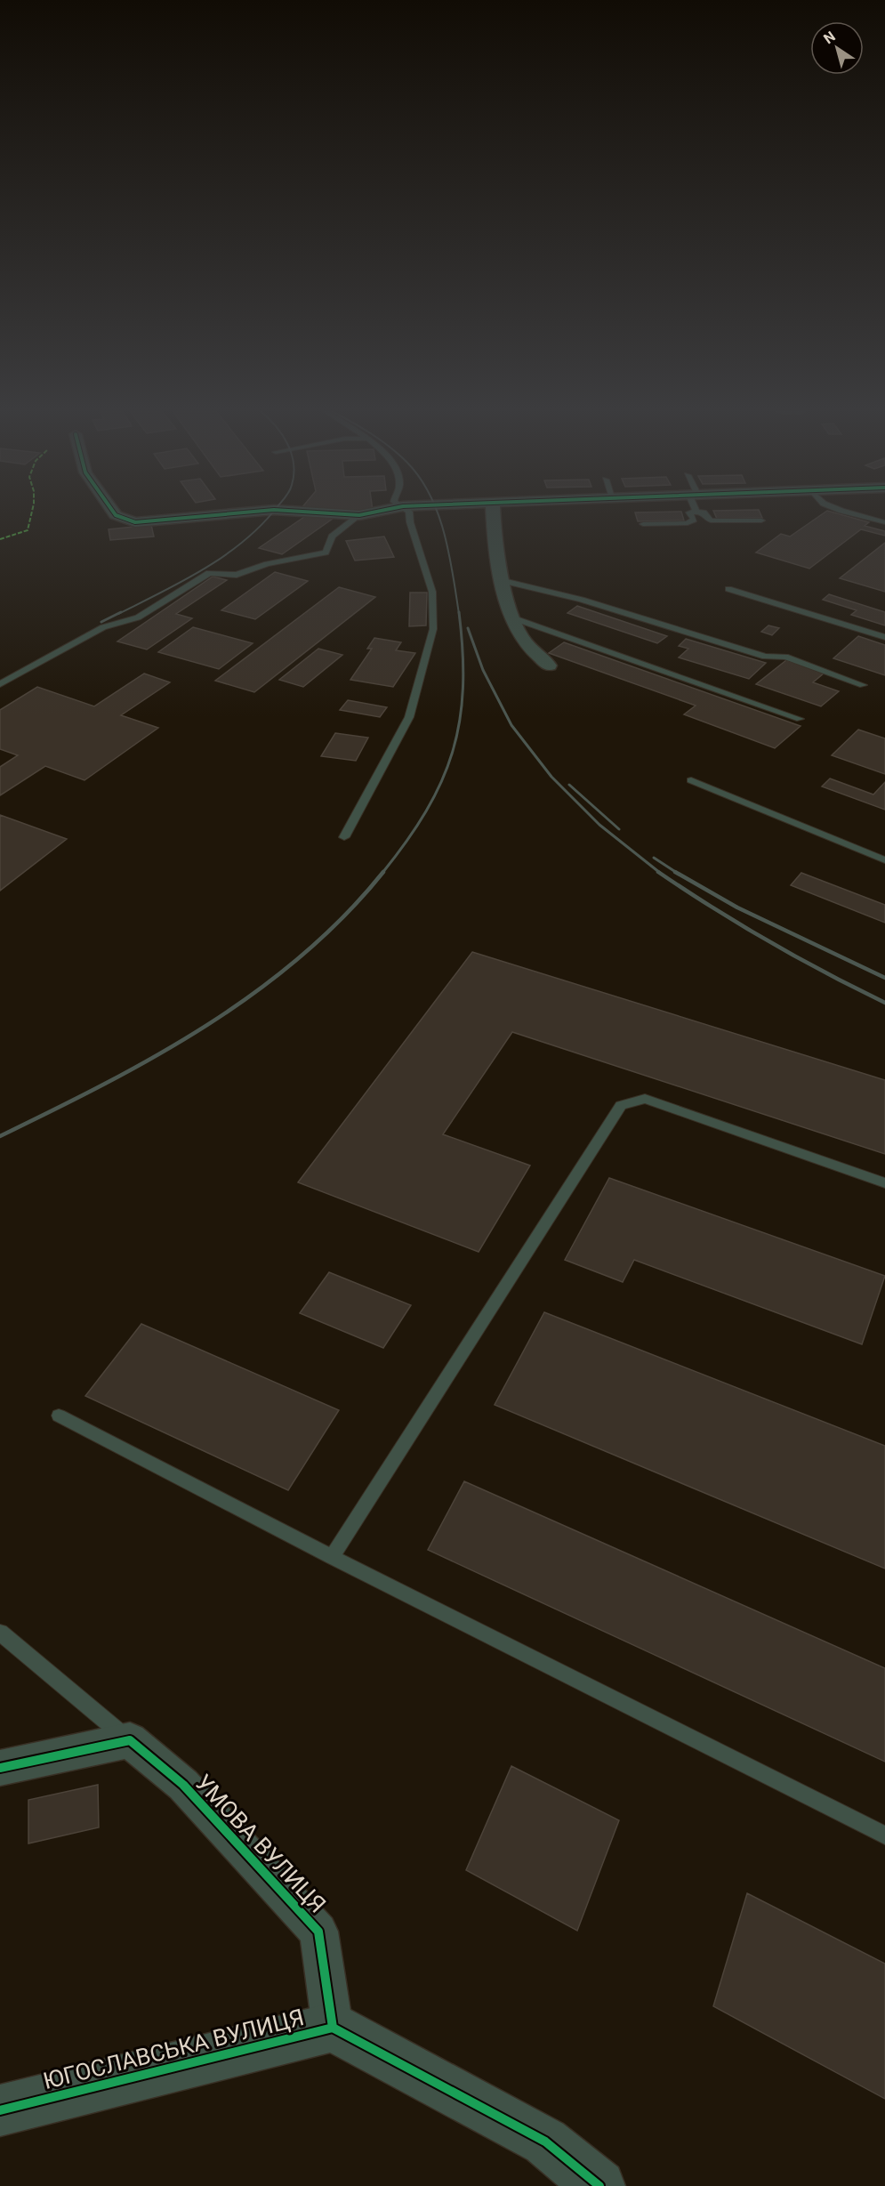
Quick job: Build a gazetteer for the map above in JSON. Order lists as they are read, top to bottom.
{
  "streets": {
    "street": ["УМОВА ВУЛИЦЯ", "ЮГОСЛАВСЬКА ВУЛИЦЯ"]
  },
  "crossings": [
    ["УМОВА ВУЛИЦЯ", "ЮГОСЛАВСЬКА ВУЛИЦЯ"]
  ],
  "north": "top left"
}
